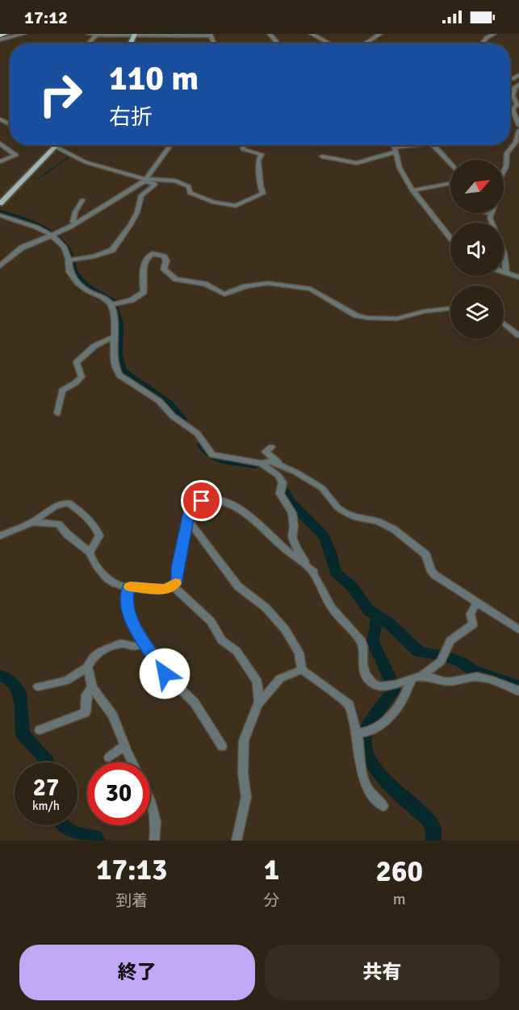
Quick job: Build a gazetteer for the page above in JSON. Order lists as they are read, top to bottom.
{
  "north": "top right",
  "page": {
    "status": "17:12",
    "turn": ["110 m", "右折"],
    "speed": "27 km/h",
    "limit": "30",
    "eta": [
      "17:13",
      "到着",
      "1",
      "分",
      "260",
      "m"
    ],
    "buttons": ["終了", "共有"]
  }
}
